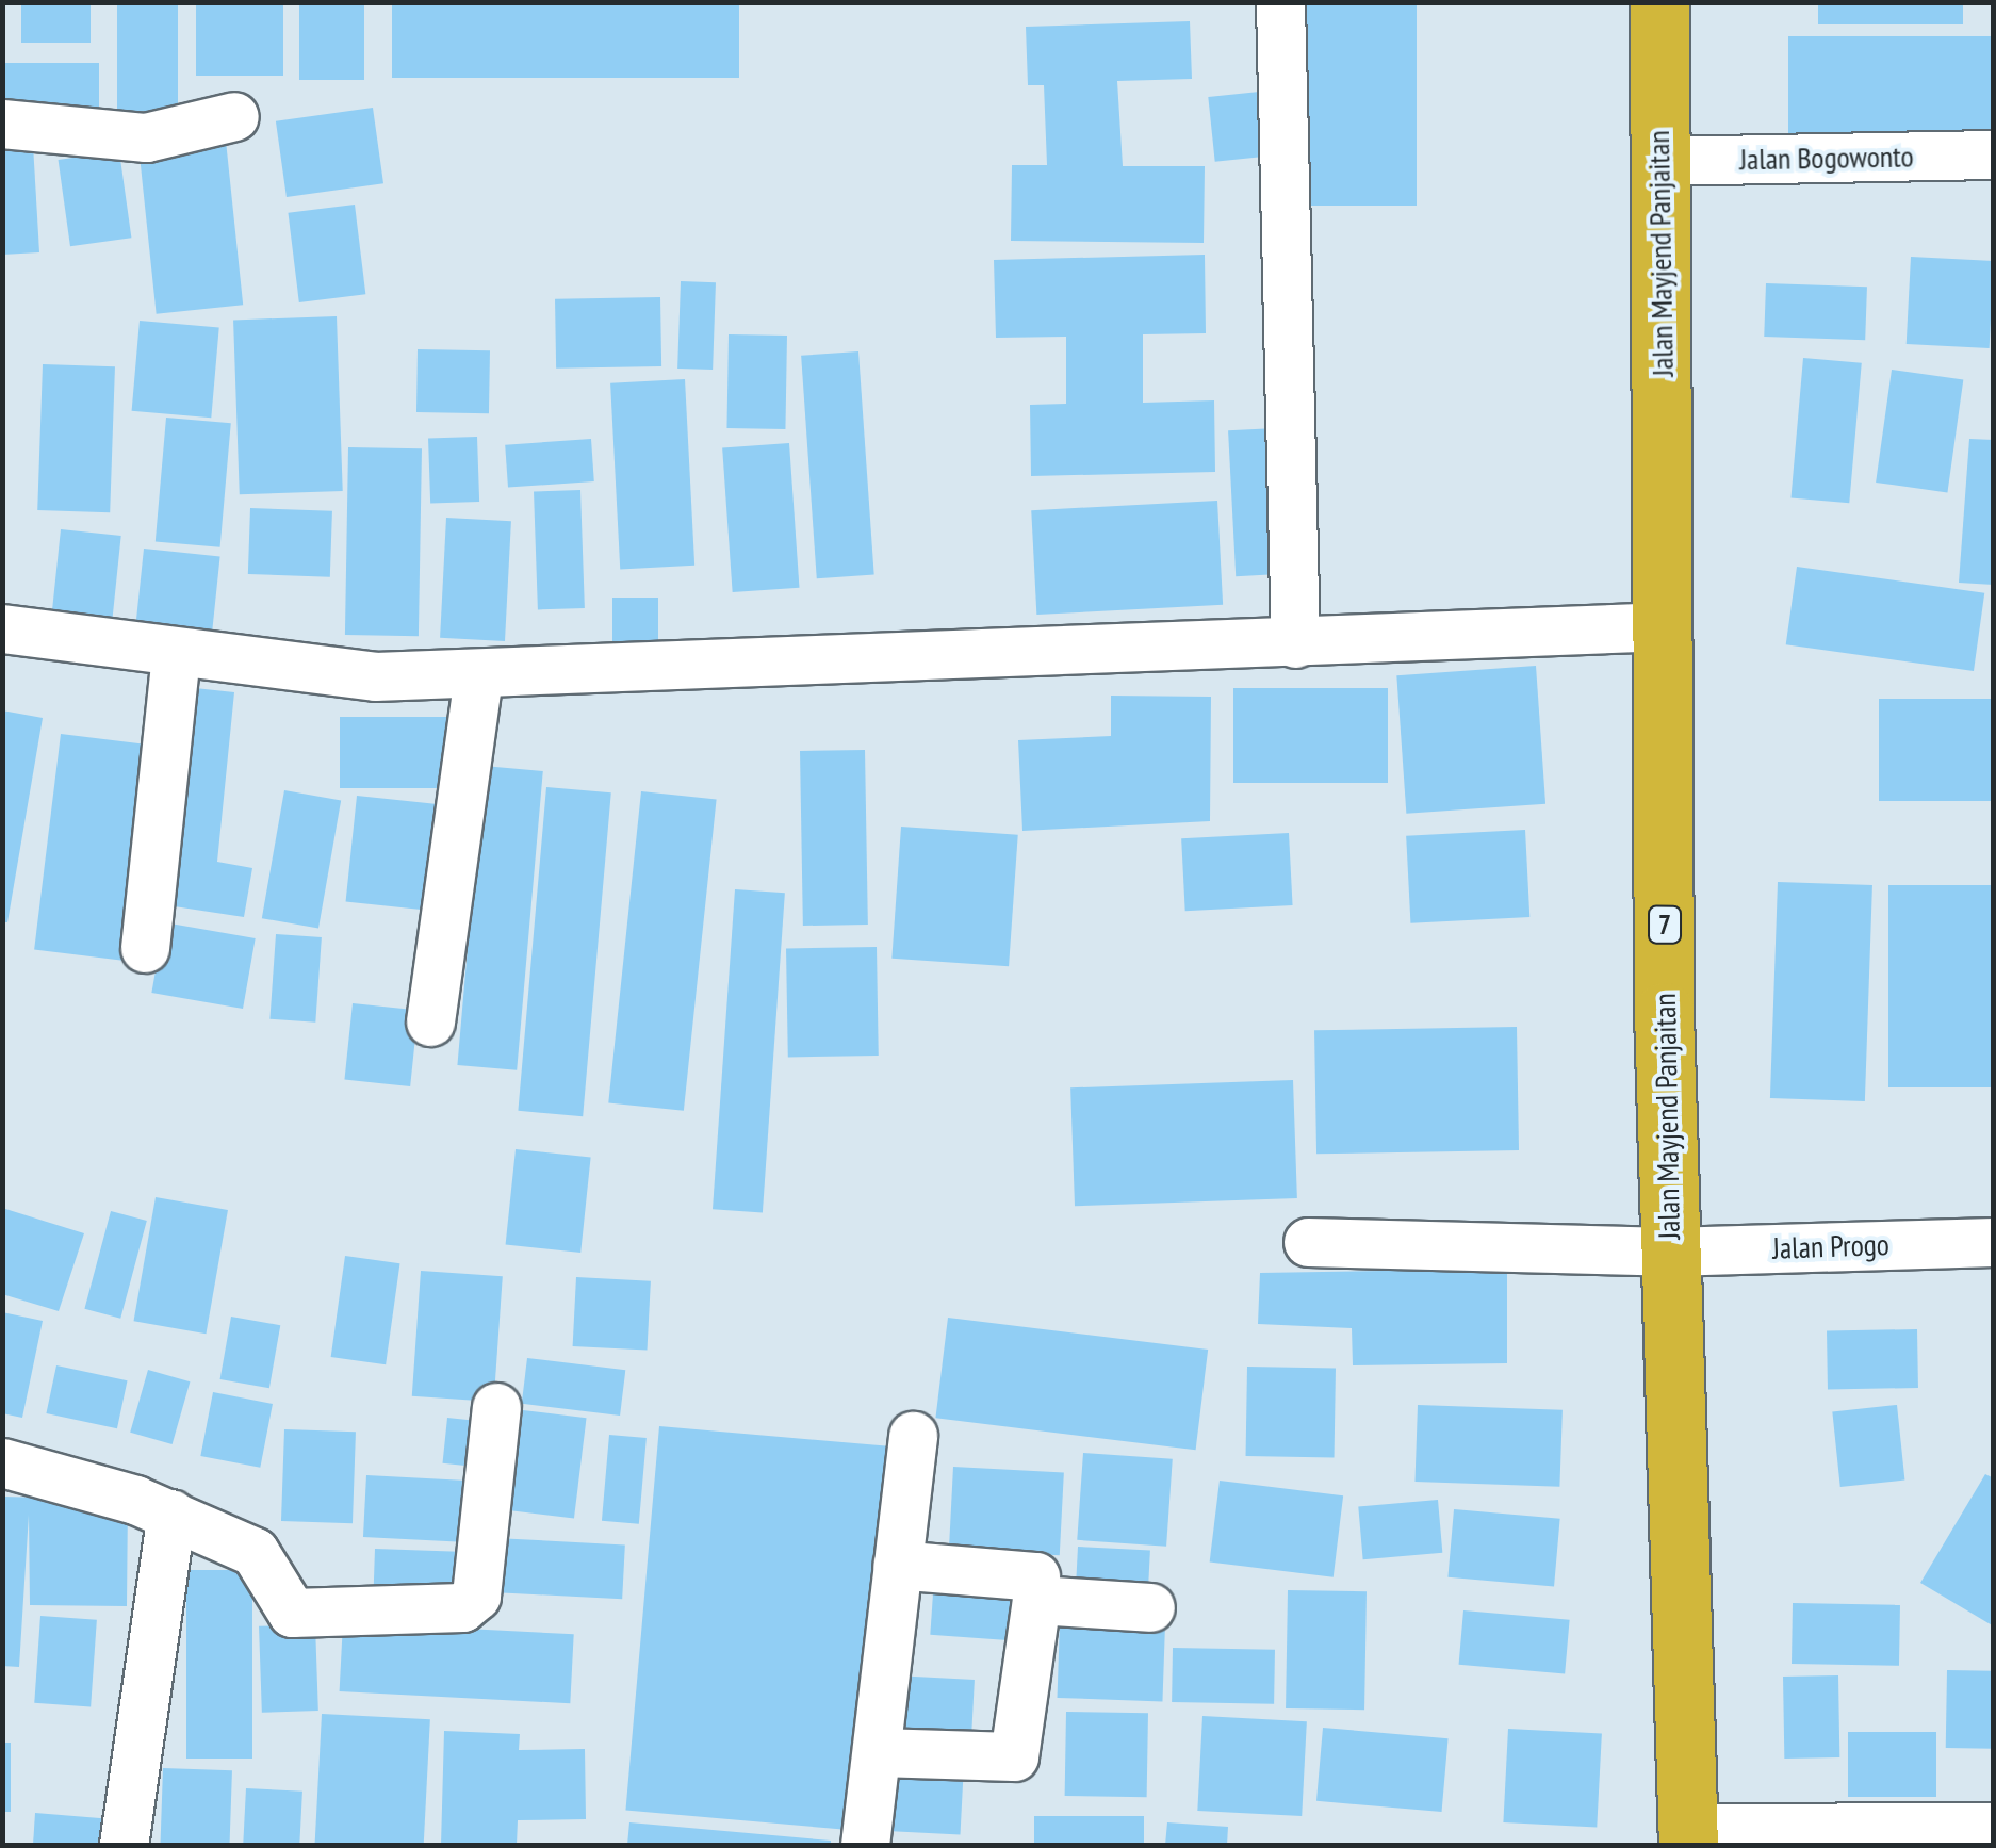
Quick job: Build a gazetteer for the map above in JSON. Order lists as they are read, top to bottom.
{
  "streets": {
    "highway": ["Jalan Mayjend Panjaitan", "7"],
    "street": ["Jalan Bogowonto", "Jalan Progo"]
  },
  "crossings": [
    ["Jalan Bogowonto", "Jalan Mayjend Panjaitan"],
    ["Jalan Mayjend Panjaitan", "Jalan Progo"]
  ]
}
